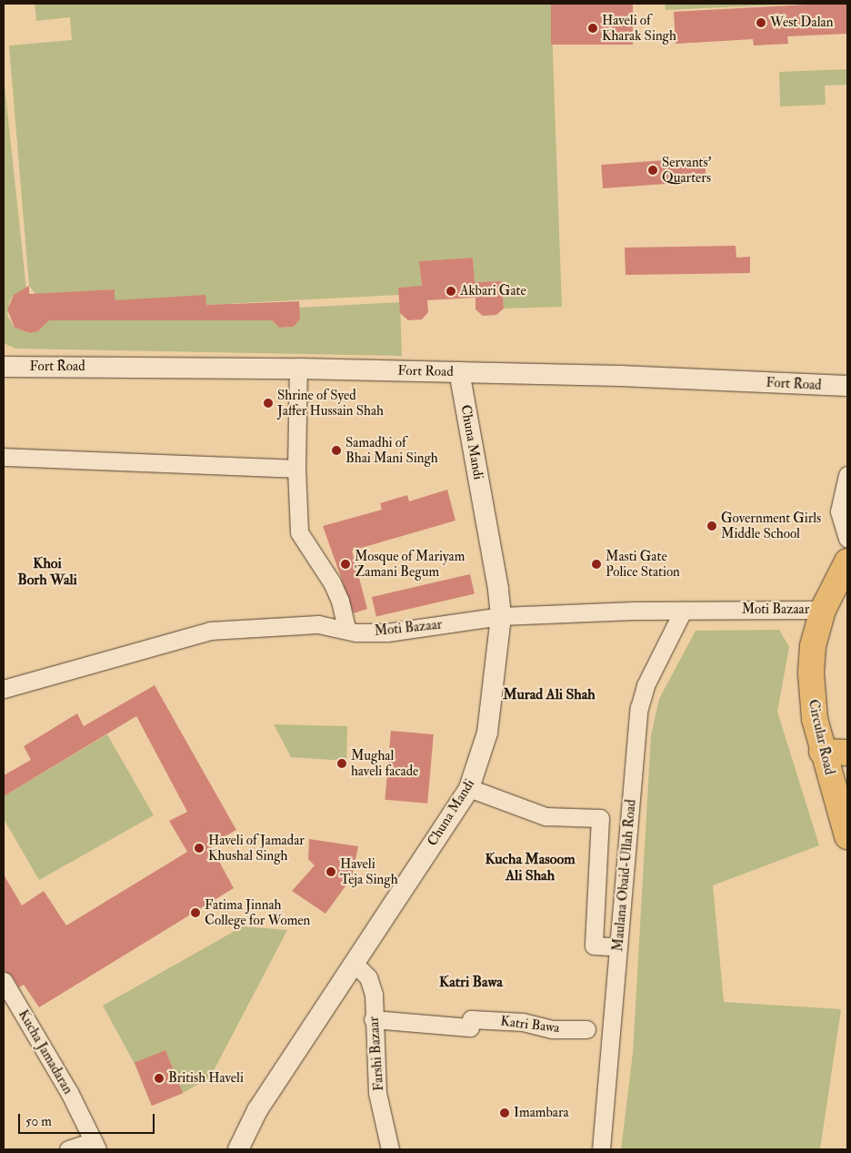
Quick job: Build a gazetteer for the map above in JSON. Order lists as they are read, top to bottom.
{
  "streets": {
    "main road": ["Circular Road"],
    "street": [
      "Fort Road",
      "Chuna Mandi",
      "Moti Bazaar",
      "Maulana Obaid-Ullah Road",
      "Katri Bawa",
      "Kucha Jamadaran",
      "Farshi Bazaar"
    ]
  },
  "crossings": [
    ["Fort Road", "Chuna Mandi"],
    ["Chuna Mandi", "Moti Bazaar"],
    ["Chuna Mandi", "Farshi Bazaar"],
    ["Moti Bazaar", "Circular Road"],
    ["Moti Bazaar", "Maulana Obaid-Ullah Road"],
    ["Katri Bawa", "Farshi Bazaar"]
  ],
  "districts": [
    "Khoi Borh Wali",
    "Murad Ali Shah",
    "Kucha Masoom Ali Shah",
    "Katri Bawa"
  ],
  "places": [
    "West Dalan",
    "Haveli of Kharak Singh",
    "Servants' Quarters",
    "Akbari Gate",
    "Shrine of Syed Jaffer Hussain Shah",
    "Samadhi of Bhai Mani Singh",
    "Government Girls Middle School",
    "Mosque of Mariyam Zamani Begum",
    "Masti Gate Police Station",
    "Mughal haveli facade",
    "Haveli of Jamadar Khushal Singh",
    "Haveli Teja Singh",
    "Fatima Jinnah College for Women",
    "British Haveli",
    "Imambara"
  ],
  "scale_bar": "50 m"
}
